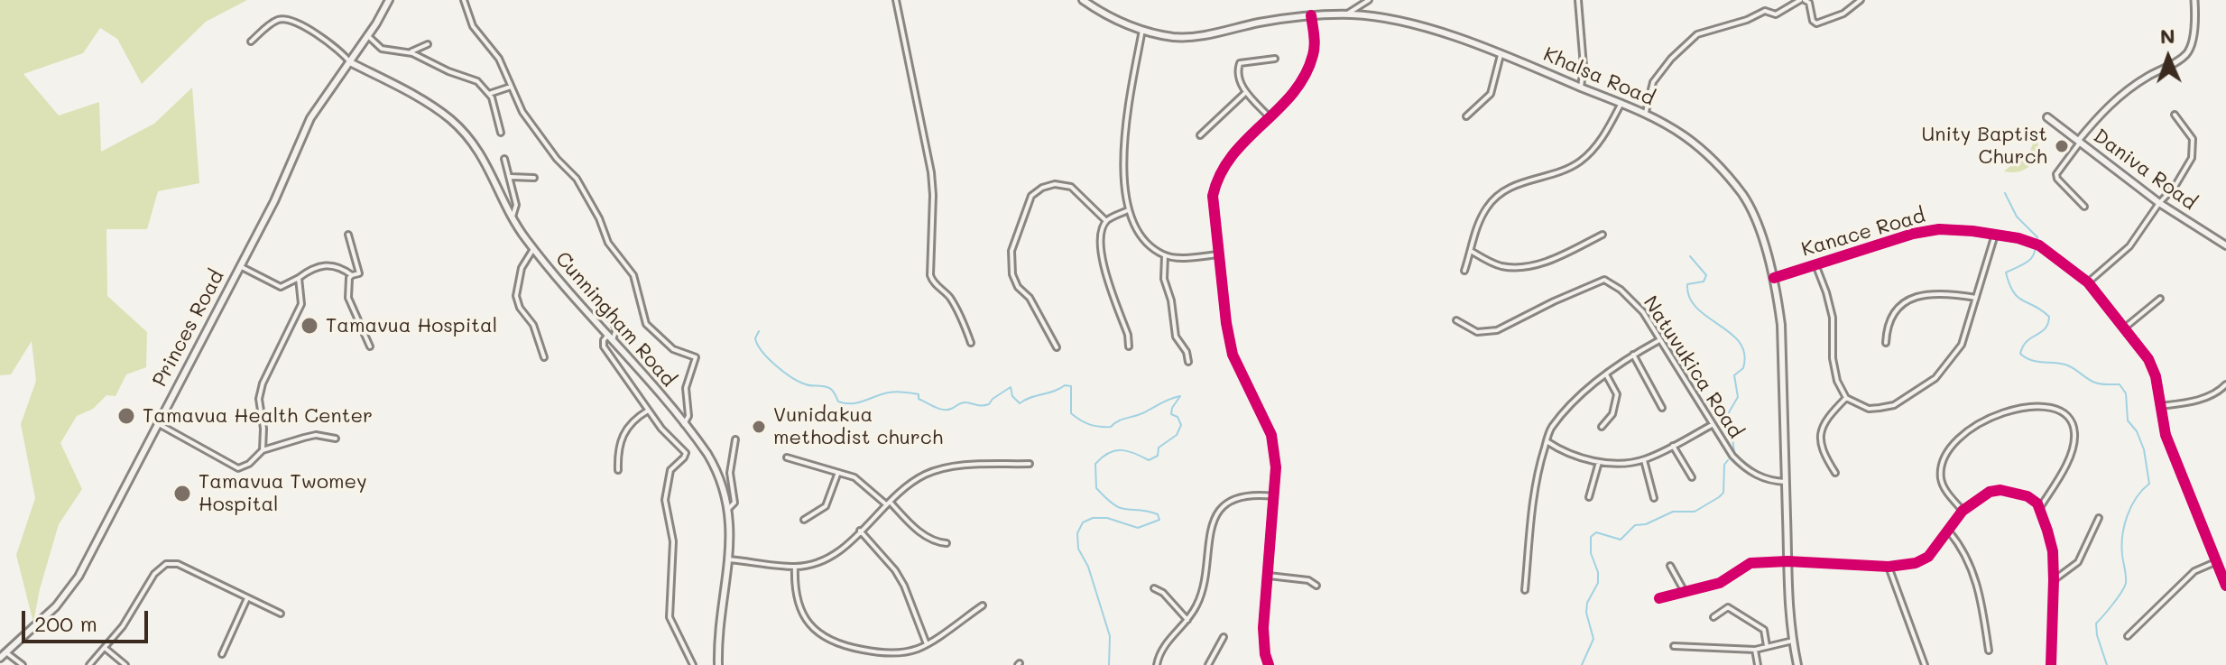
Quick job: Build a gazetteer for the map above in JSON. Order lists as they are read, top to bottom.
{
  "streets": {
    "main road": [
      "Khalsa Road",
      "Daniva Road",
      "Cunningham Road",
      "Princes Road"
    ],
    "street": ["Kanace Road", "Natuvukica Road"]
  },
  "crossings": [
    ["Khalsa Road", "Kanace Road"],
    ["Khalsa Road", "Natuvukica Road"],
    ["Cunningham Road", "Princes Road"]
  ],
  "places": [
    "Unity Baptist Church",
    "Tamavua Hospital",
    "Tamavua Health Center",
    "Vunidakua methodist church",
    "Tamavua Twomey Hospital"
  ],
  "scale_bar": "200 m",
  "north": "top"
}
